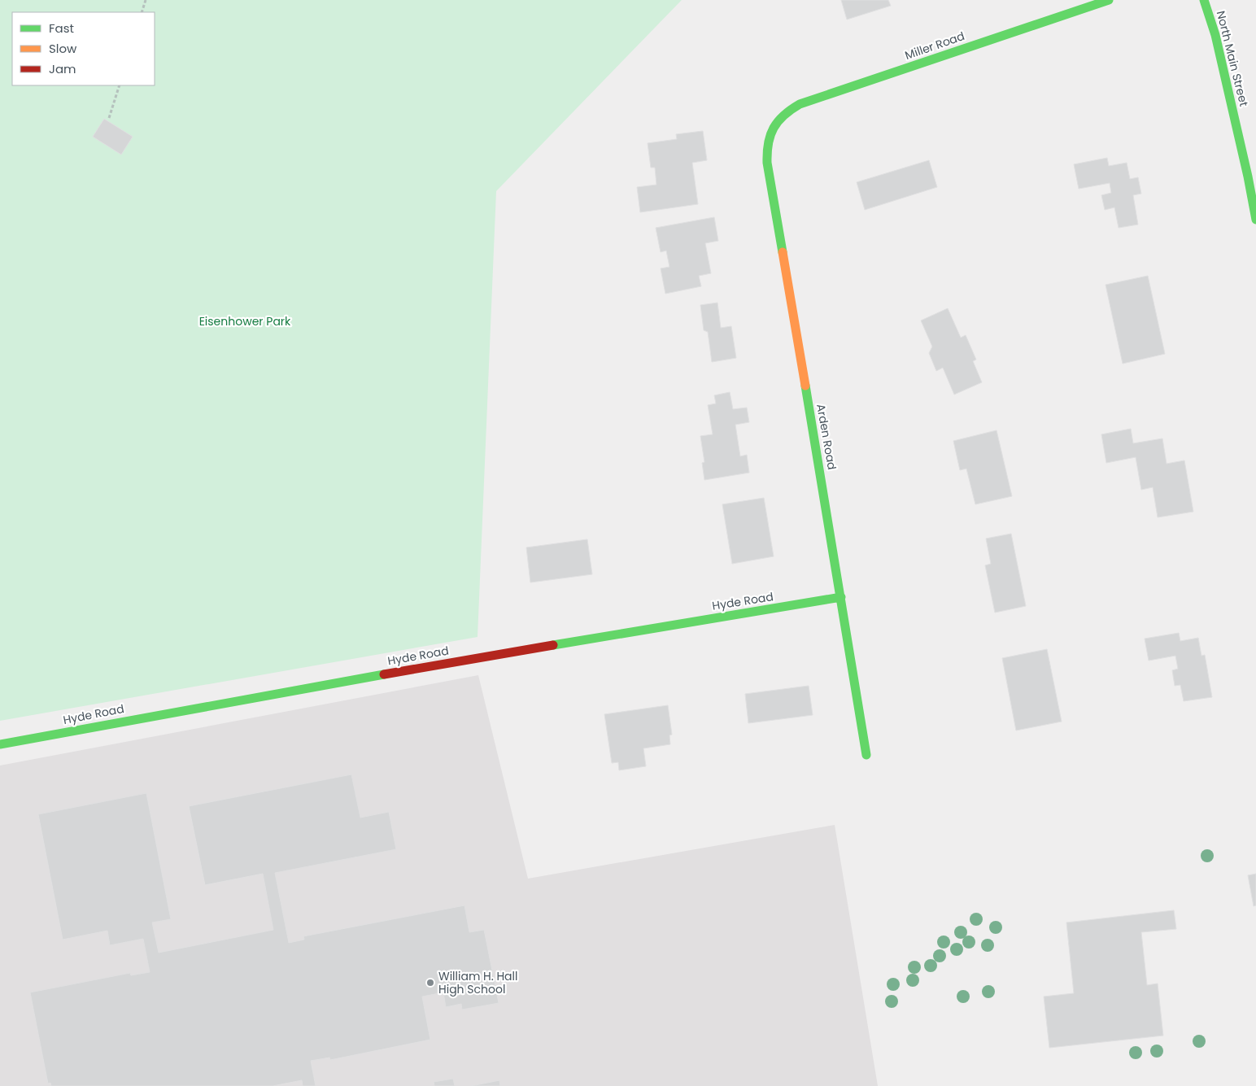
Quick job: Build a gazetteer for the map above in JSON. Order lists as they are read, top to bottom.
{
  "streets": {
    "street": [
      "Miller Road",
      "North Main Street",
      "Arden Road",
      "Hyde Road"
    ]
  },
  "crossings": [
    ["Miller Road", "Arden Road"],
    ["Arden Road", "Hyde Road"]
  ],
  "parks": ["Eisenhower Park"],
  "places": ["William H. Hall High School"],
  "legend": ["Fast", "Slow", "Jam"]
}
